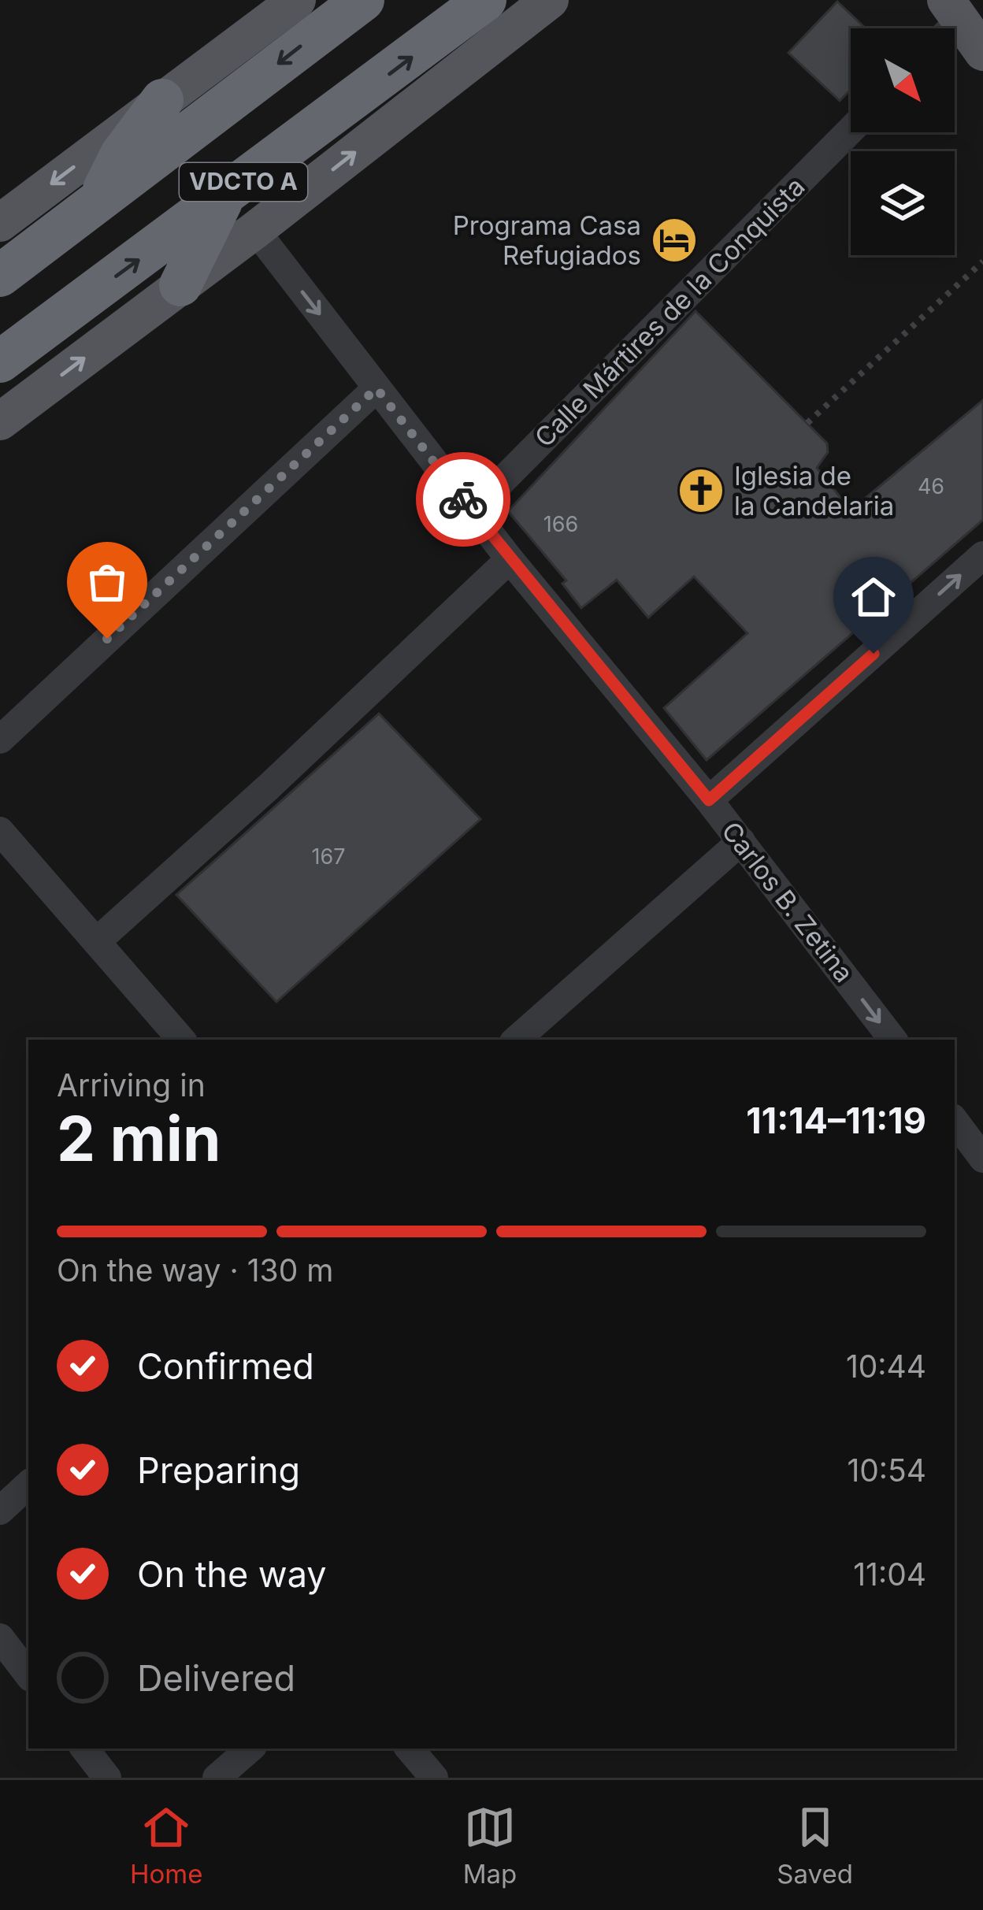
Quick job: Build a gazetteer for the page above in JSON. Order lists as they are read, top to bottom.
{
  "streets": {
    "highway": ["VDCTO A"],
    "street": ["Calle Mártires de la Conquista", "Carlos B. Zetina"]
  },
  "crossings": [
    ["Calle Mártires de la Conquista", "Carlos B. Zetina"]
  ],
  "one_way": ["Carlos B. Zetina"],
  "places": {
    "hotel": ["Programa Casa Refugiados"],
    "church": ["Iglesia de la Candelaria"]
  },
  "house_numbers": ["46", "166", "167"],
  "north": "bottom right",
  "page": {
    "heading": ["2 min", "Arriving in", "11:14–11:19"],
    "bar": "On the way · 130 m",
    "list": [
      ["Confirmed", "10:44"],
      ["Preparing", "10:54"],
      ["On the way", "11:04"],
      "Delivered"
    ],
    "tabs": ["Home", "Map", "Saved"]
  }
}
